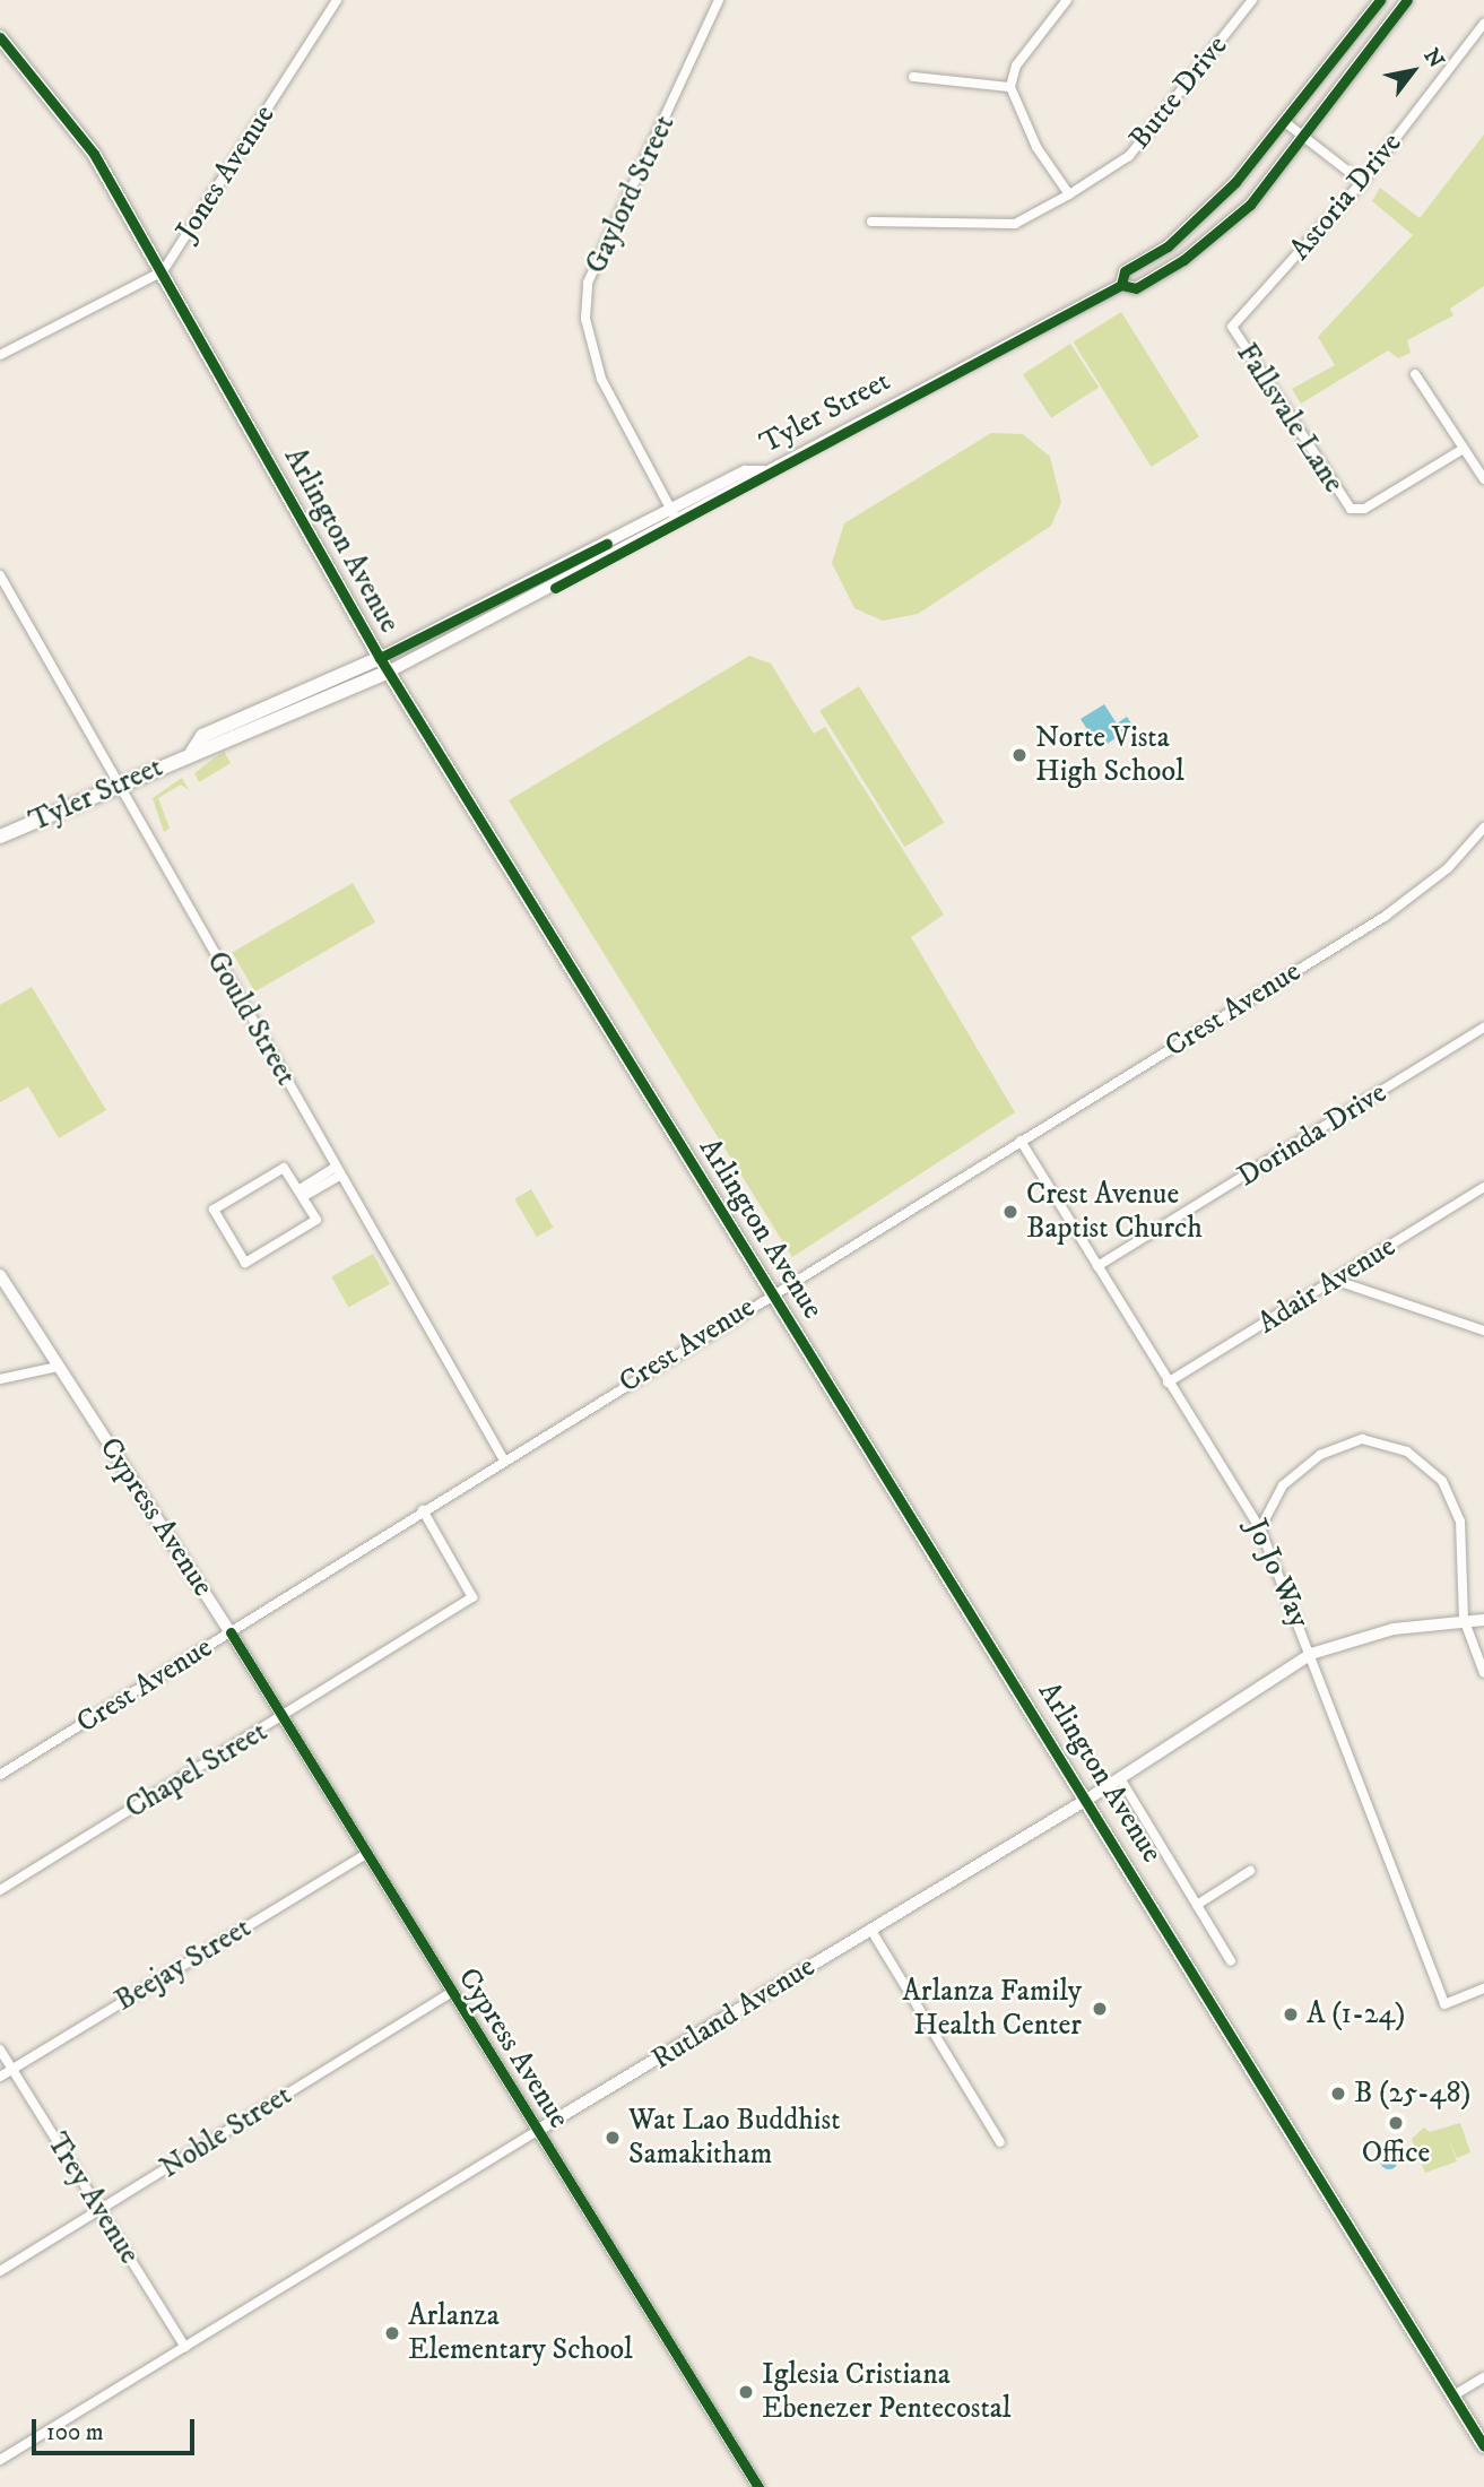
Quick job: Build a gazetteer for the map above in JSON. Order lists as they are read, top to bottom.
{
  "streets": {
    "main road": ["Tyler Street", "Arlington Avenue"],
    "street": [
      "Butte Drive",
      "Jones Avenue",
      "Gaylord Street",
      "Astoria Drive",
      "Fallsvale Lane",
      "Crest Avenue",
      "Gould Street",
      "Dorinda Drive",
      "Adair Avenue",
      "Cypress Avenue",
      "Jo Jo Way",
      "Chapel Street",
      "Beejay Street",
      "Rutland Avenue",
      "Noble Street",
      "Trey Avenue"
    ]
  },
  "crossings": [
    ["Jones Avenue", "Arlington Avenue"],
    ["Gaylord Street", "Tyler Street"],
    ["Astoria Drive", "Fallsvale Lane"],
    ["Tyler Street", "Arlington Avenue"],
    ["Tyler Street", "Gould Street"],
    ["Arlington Avenue", "Crest Avenue"],
    ["Arlington Avenue", "Rutland Avenue"],
    ["Crest Avenue", "Gould Street"],
    ["Crest Avenue", "Cypress Avenue"],
    ["Crest Avenue", "Jo Jo Way"],
    ["Crest Avenue", "Chapel Street"],
    ["Dorinda Drive", "Jo Jo Way"],
    ["Adair Avenue", "Jo Jo Way"],
    ["Cypress Avenue", "Chapel Street"],
    ["Cypress Avenue", "Beejay Street"],
    ["Cypress Avenue", "Rutland Avenue"],
    ["Cypress Avenue", "Noble Street"],
    ["Jo Jo Way", "Rutland Avenue"],
    ["Beejay Street", "Trey Avenue"],
    ["Rutland Avenue", "Trey Avenue"],
    ["Noble Street", "Trey Avenue"]
  ],
  "places": [
    "Norte Vista High School",
    "Crest Avenue Baptist Church",
    "Arlanza Family Health Center",
    "A (1-24)",
    "B (25-48)",
    "Office",
    "Wat Lao Buddhist Samakitham",
    "Arlanza Elementary School",
    "Iglesia Cristiana Ebenezer Pentecostal"
  ],
  "scale_bar": "100 m",
  "north": "top right"
}
